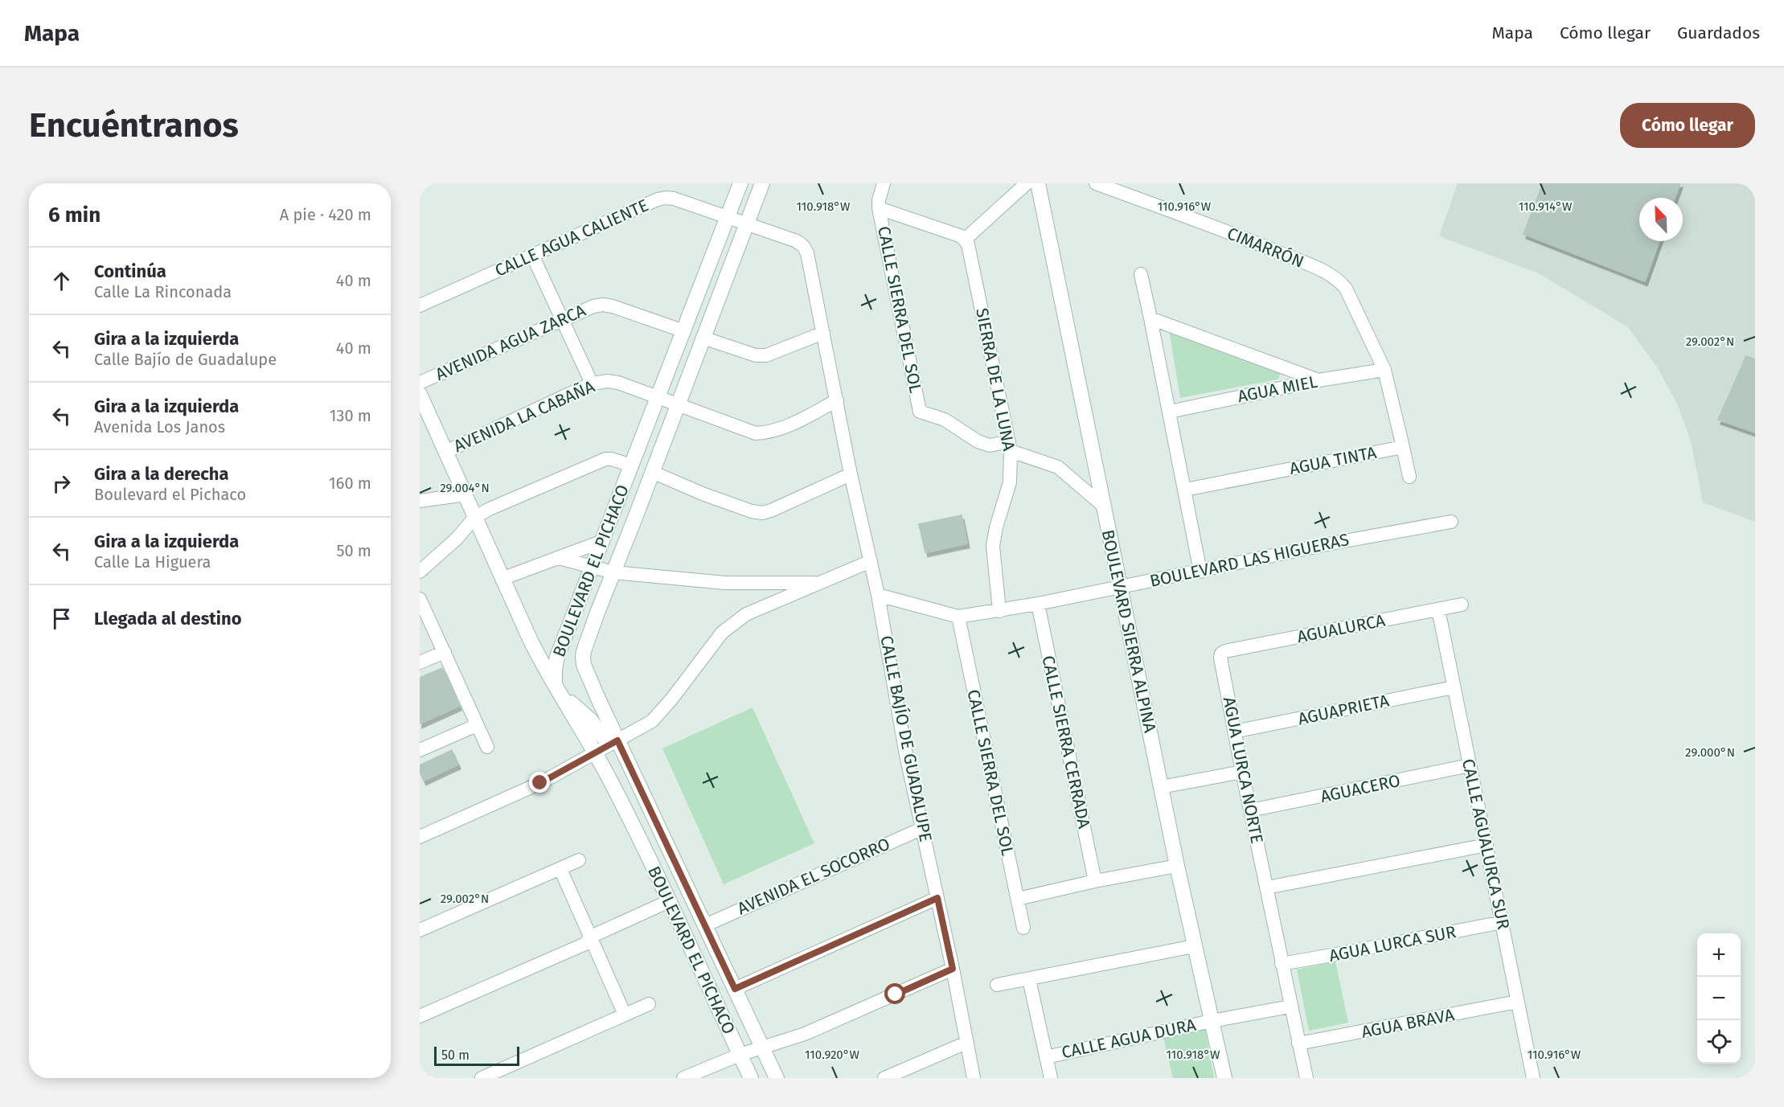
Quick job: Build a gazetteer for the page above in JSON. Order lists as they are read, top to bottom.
{
  "streets": {
    "street": [
      "CALLE AGUA CALIENTE",
      "CIMARRÓN",
      "CALLE SIERRA DEL SOL",
      "AVENIDA AGUA ZARCA",
      "SIERRA DE LA LUNA",
      "AGUA MIEL",
      "AVENIDA LA CABAÑA",
      "AGUA TINTA",
      "BOULEVARD LAS HIGUERAS",
      "BOULEVARD EL PICHACO",
      "AGUALURCA",
      "BOULEVARD SIERRA ALPINA",
      "AGUAPRIETA",
      "CALLE BAJÍO DE GUADALUPE",
      "CALLE SIERRA CERRADA",
      "AGUA LURCA NORTE",
      "AGUACERO",
      "CALLE AGUALURCA SUR",
      "AVENIDA EL SOCORRO",
      "AGUA LURCA SUR",
      "AGUA BRAVA",
      "CALLE AGUA DURA"
    ]
  },
  "crossings": [
    ["CALLE AGUA CALIENTE", "BOULEVARD EL PICHACO"],
    ["CALLE AGUA CALIENTE", "CALLE BAJÍO DE GUADALUPE"],
    ["CIMARRÓN", "AGUA MIEL"],
    ["CALLE SIERRA DEL SOL", "SIERRA DE LA LUNA"],
    ["CALLE SIERRA DEL SOL", "BOULEVARD LAS HIGUERAS"],
    ["AVENIDA AGUA ZARCA", "BOULEVARD EL PICHACO"],
    ["SIERRA DE LA LUNA", "BOULEVARD LAS HIGUERAS"],
    ["AVENIDA LA CABAÑA", "BOULEVARD EL PICHACO"],
    ["AVENIDA LA CABAÑA", "CALLE BAJÍO DE GUADALUPE"],
    ["BOULEVARD LAS HIGUERAS", "BOULEVARD SIERRA ALPINA"],
    ["BOULEVARD LAS HIGUERAS", "CALLE BAJÍO DE GUADALUPE"],
    ["BOULEVARD LAS HIGUERAS", "CALLE SIERRA CERRADA"],
    ["BOULEVARD EL PICHACO", "AVENIDA EL SOCORRO"],
    ["AGUALURCA", "AGUA LURCA NORTE"],
    ["AGUALURCA", "CALLE AGUALURCA SUR"],
    ["BOULEVARD SIERRA ALPINA", "CALLE AGUA DURA"],
    ["AGUAPRIETA", "AGUA LURCA NORTE"],
    ["AGUAPRIETA", "CALLE AGUALURCA SUR"],
    ["CALLE BAJÍO DE GUADALUPE", "AVENIDA EL SOCORRO"],
    ["AGUA LURCA NORTE", "AGUACERO"],
    ["AGUA LURCA NORTE", "AGUA LURCA SUR"],
    ["AGUA LURCA NORTE", "AGUA BRAVA"],
    ["AGUA LURCA NORTE", "CALLE AGUA DURA"],
    ["AGUACERO", "CALLE AGUALURCA SUR"],
    ["CALLE AGUALURCA SUR", "AGUA LURCA SUR"],
    ["CALLE AGUALURCA SUR", "AGUA BRAVA"]
  ],
  "scale_bar": "50 m",
  "north": "top left",
  "page": {
    "header": "Mapa",
    "nav": ["Mapa", "Cómo llegar", "Guardados"],
    "buttons": "Cómo llegar",
    "title": "Encuéntranos",
    "heading": ["6 min", "A pie · 420 m"],
    "list": [
      ["Continúa", "Calle La Rinconada", "40 m"],
      ["Gira a la izquierda", "Calle Bajío de Guadalupe", "40 m"],
      ["Gira a la izquierda", "Avenida Los Janos", "130 m"],
      ["Gira a la derecha", "Boulevard el Pichaco", "160 m"],
      ["Gira a la izquierda", "Calle La Higuera", "50 m"],
      "Llegada al destino"
    ],
    "map_buttons": ["+", "−"],
    "scale": "50 m"
  },
  "coordinates": [
    "110.918°W",
    "110.916°W",
    "110.914°W",
    "29.002°N",
    "29.004°N",
    "29.000°N",
    "110.920°W"
  ]
}
